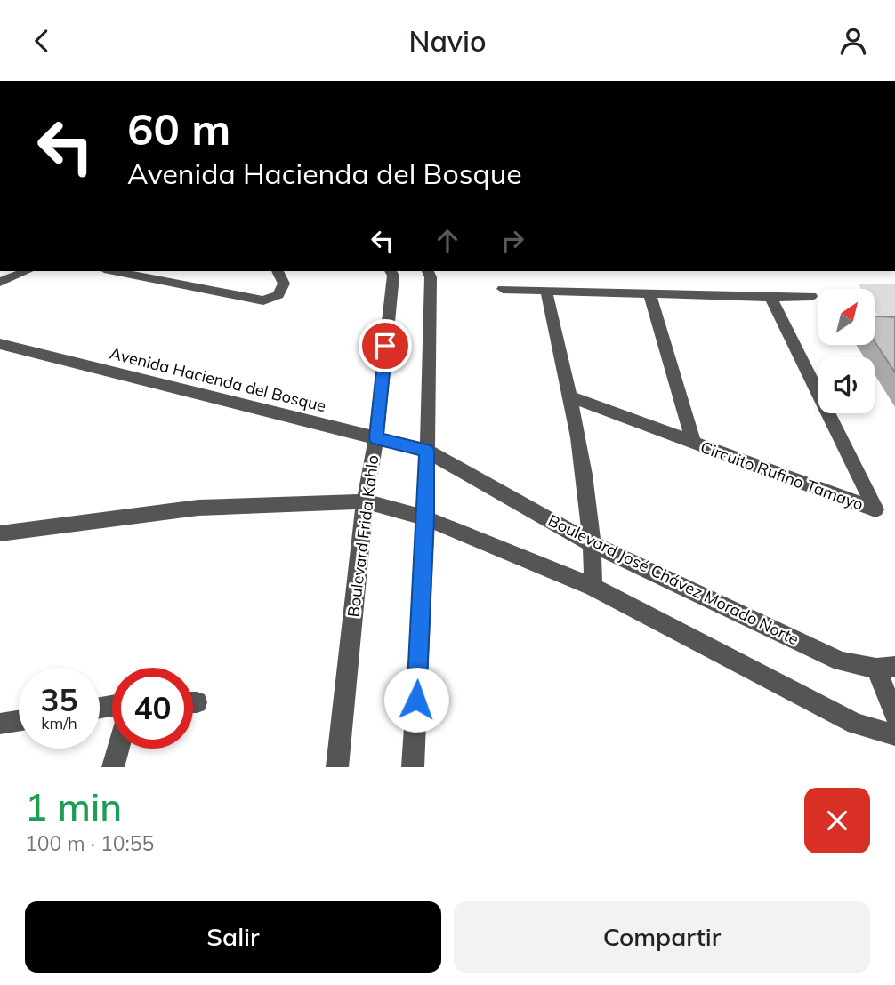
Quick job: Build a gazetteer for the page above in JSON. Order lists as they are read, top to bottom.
{
  "streets": {
    "street": [
      "Avenida Hacienda del Bosque",
      "Circuito Rufino Tamayo",
      "Boulevard Frida Kahlo",
      "Boulevard José Chávez Morado Norte"
    ]
  },
  "crossings": [
    ["Avenida Hacienda del Bosque", "Boulevard Frida Kahlo"],
    ["Avenida Hacienda del Bosque", "Boulevard José Chávez Morado Norte"]
  ],
  "north": "top right",
  "page": {
    "header": "Navio",
    "turn": ["60 m", "Avenida Hacienda del Bosque"],
    "speed": "35 km/h",
    "limit": "40",
    "heading": ["1 min", "100 m · 10:55"],
    "buttons": ["Salir", "Compartir"]
  }
}
